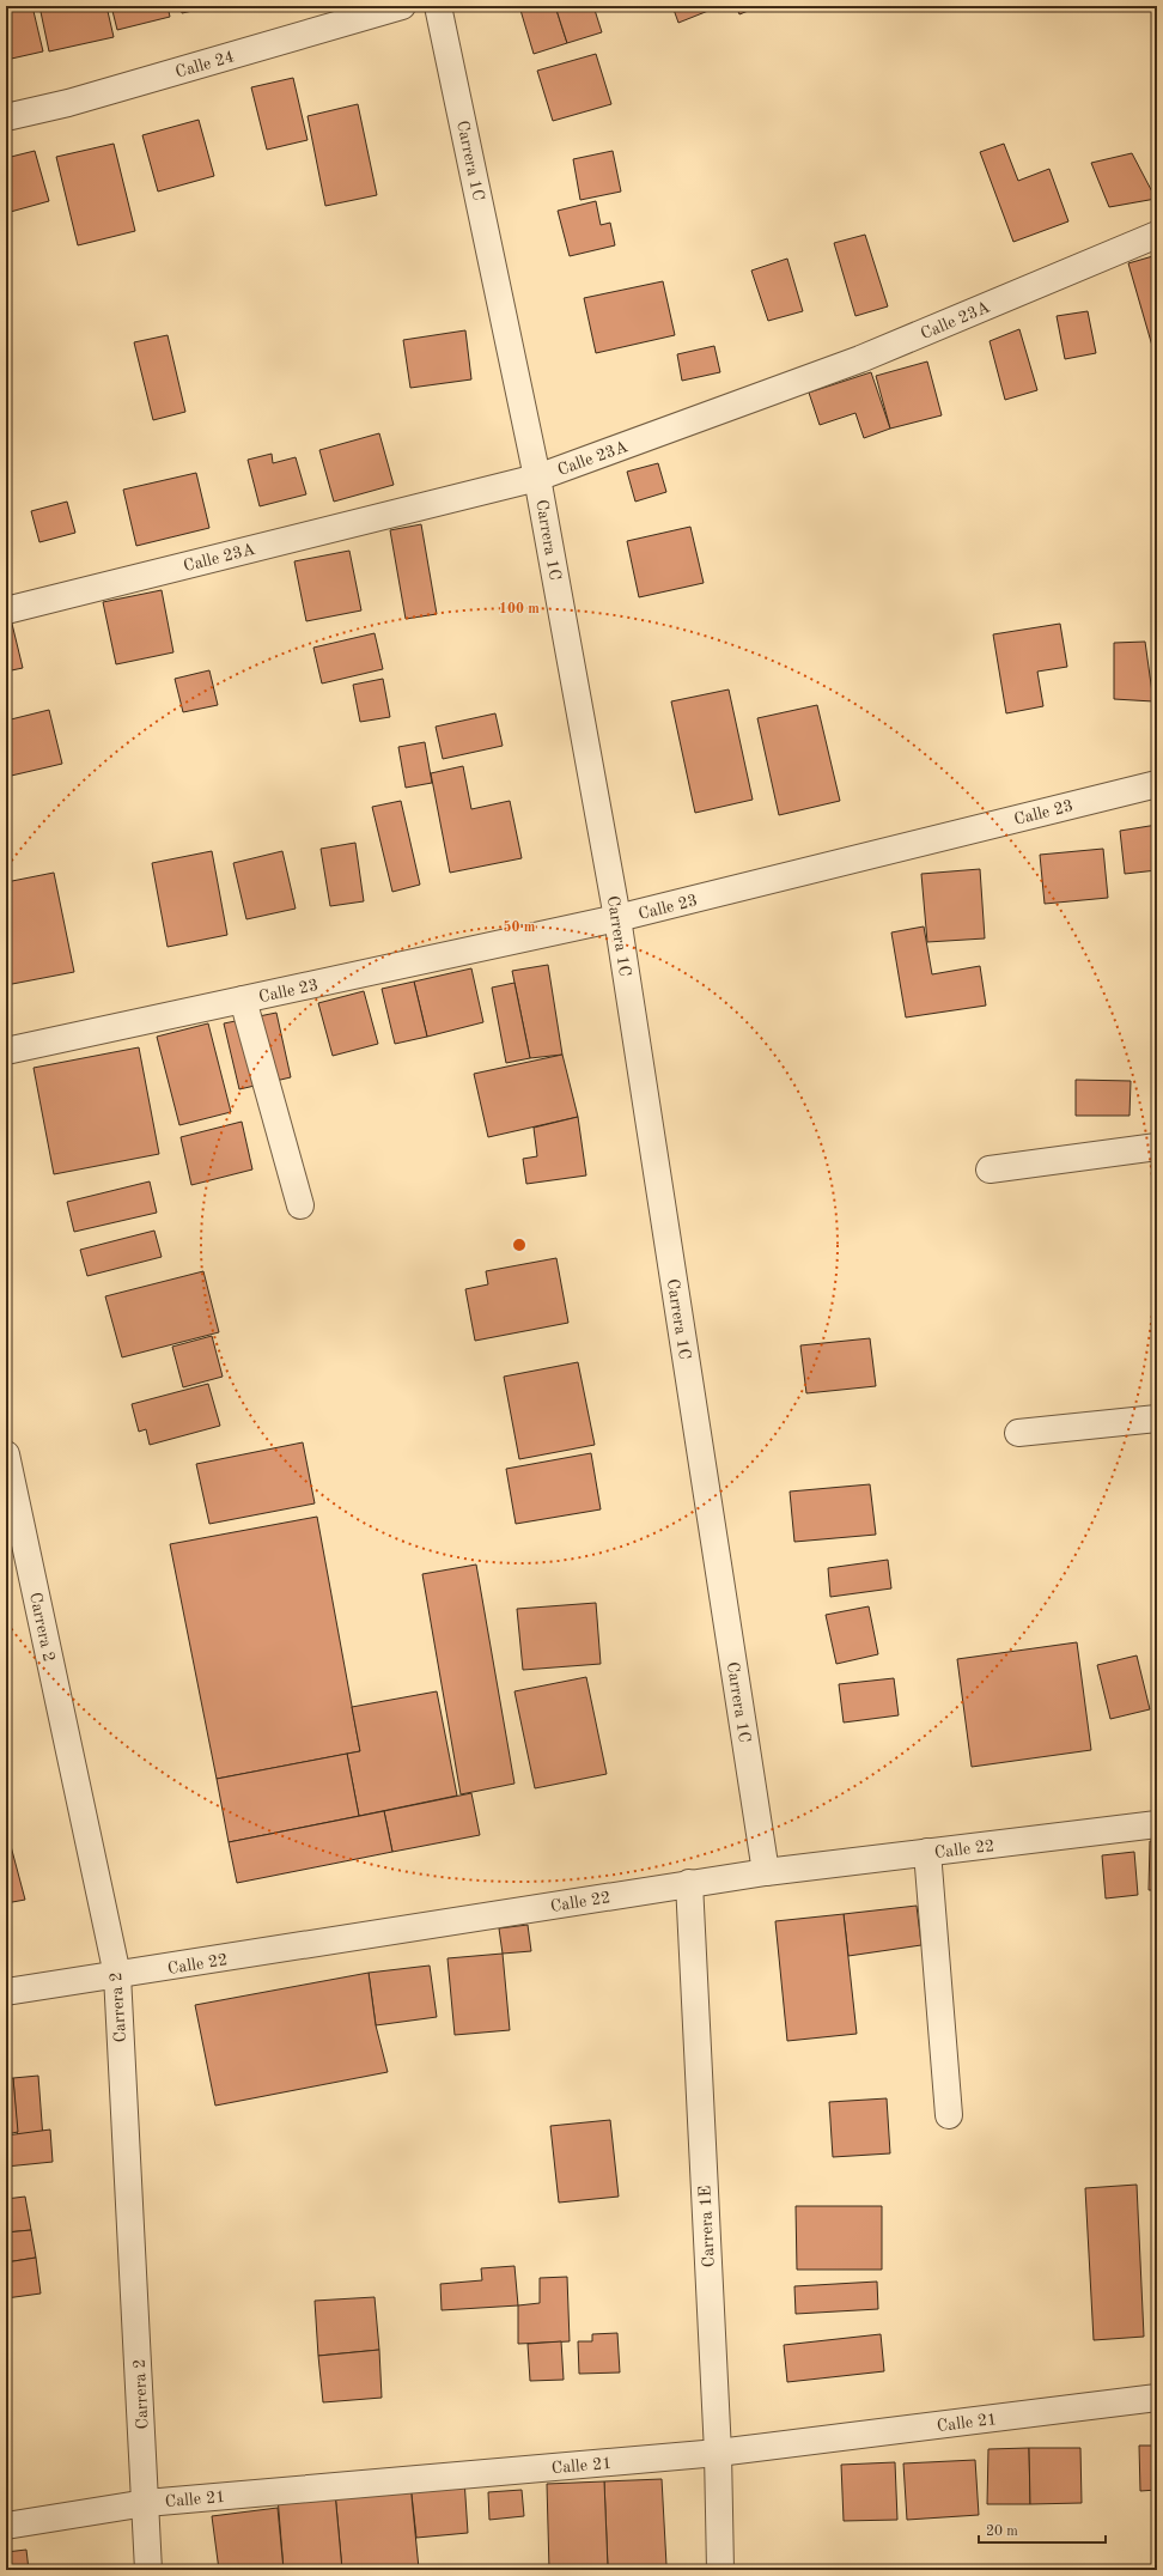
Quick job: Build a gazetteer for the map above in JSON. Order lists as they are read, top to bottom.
{
  "streets": {
    "street": [
      "Calle 24",
      "Carrera 1C",
      "Calle 23A",
      "Calle 23",
      "Carrera 2",
      "Calle 22",
      "Carrera 1E",
      "Calle 21"
    ]
  },
  "crossings": [
    ["Carrera 1C", "Calle 23A"],
    ["Carrera 1C", "Calle 23"],
    ["Carrera 1C", "Calle 22"],
    ["Carrera 2", "Calle 22"],
    ["Carrera 2", "Calle 21"],
    ["Calle 22", "Carrera 1E"],
    ["Carrera 1E", "Calle 21"]
  ],
  "scale_bar": "20 m",
  "rings": ["100 m", "50 m"]
}
